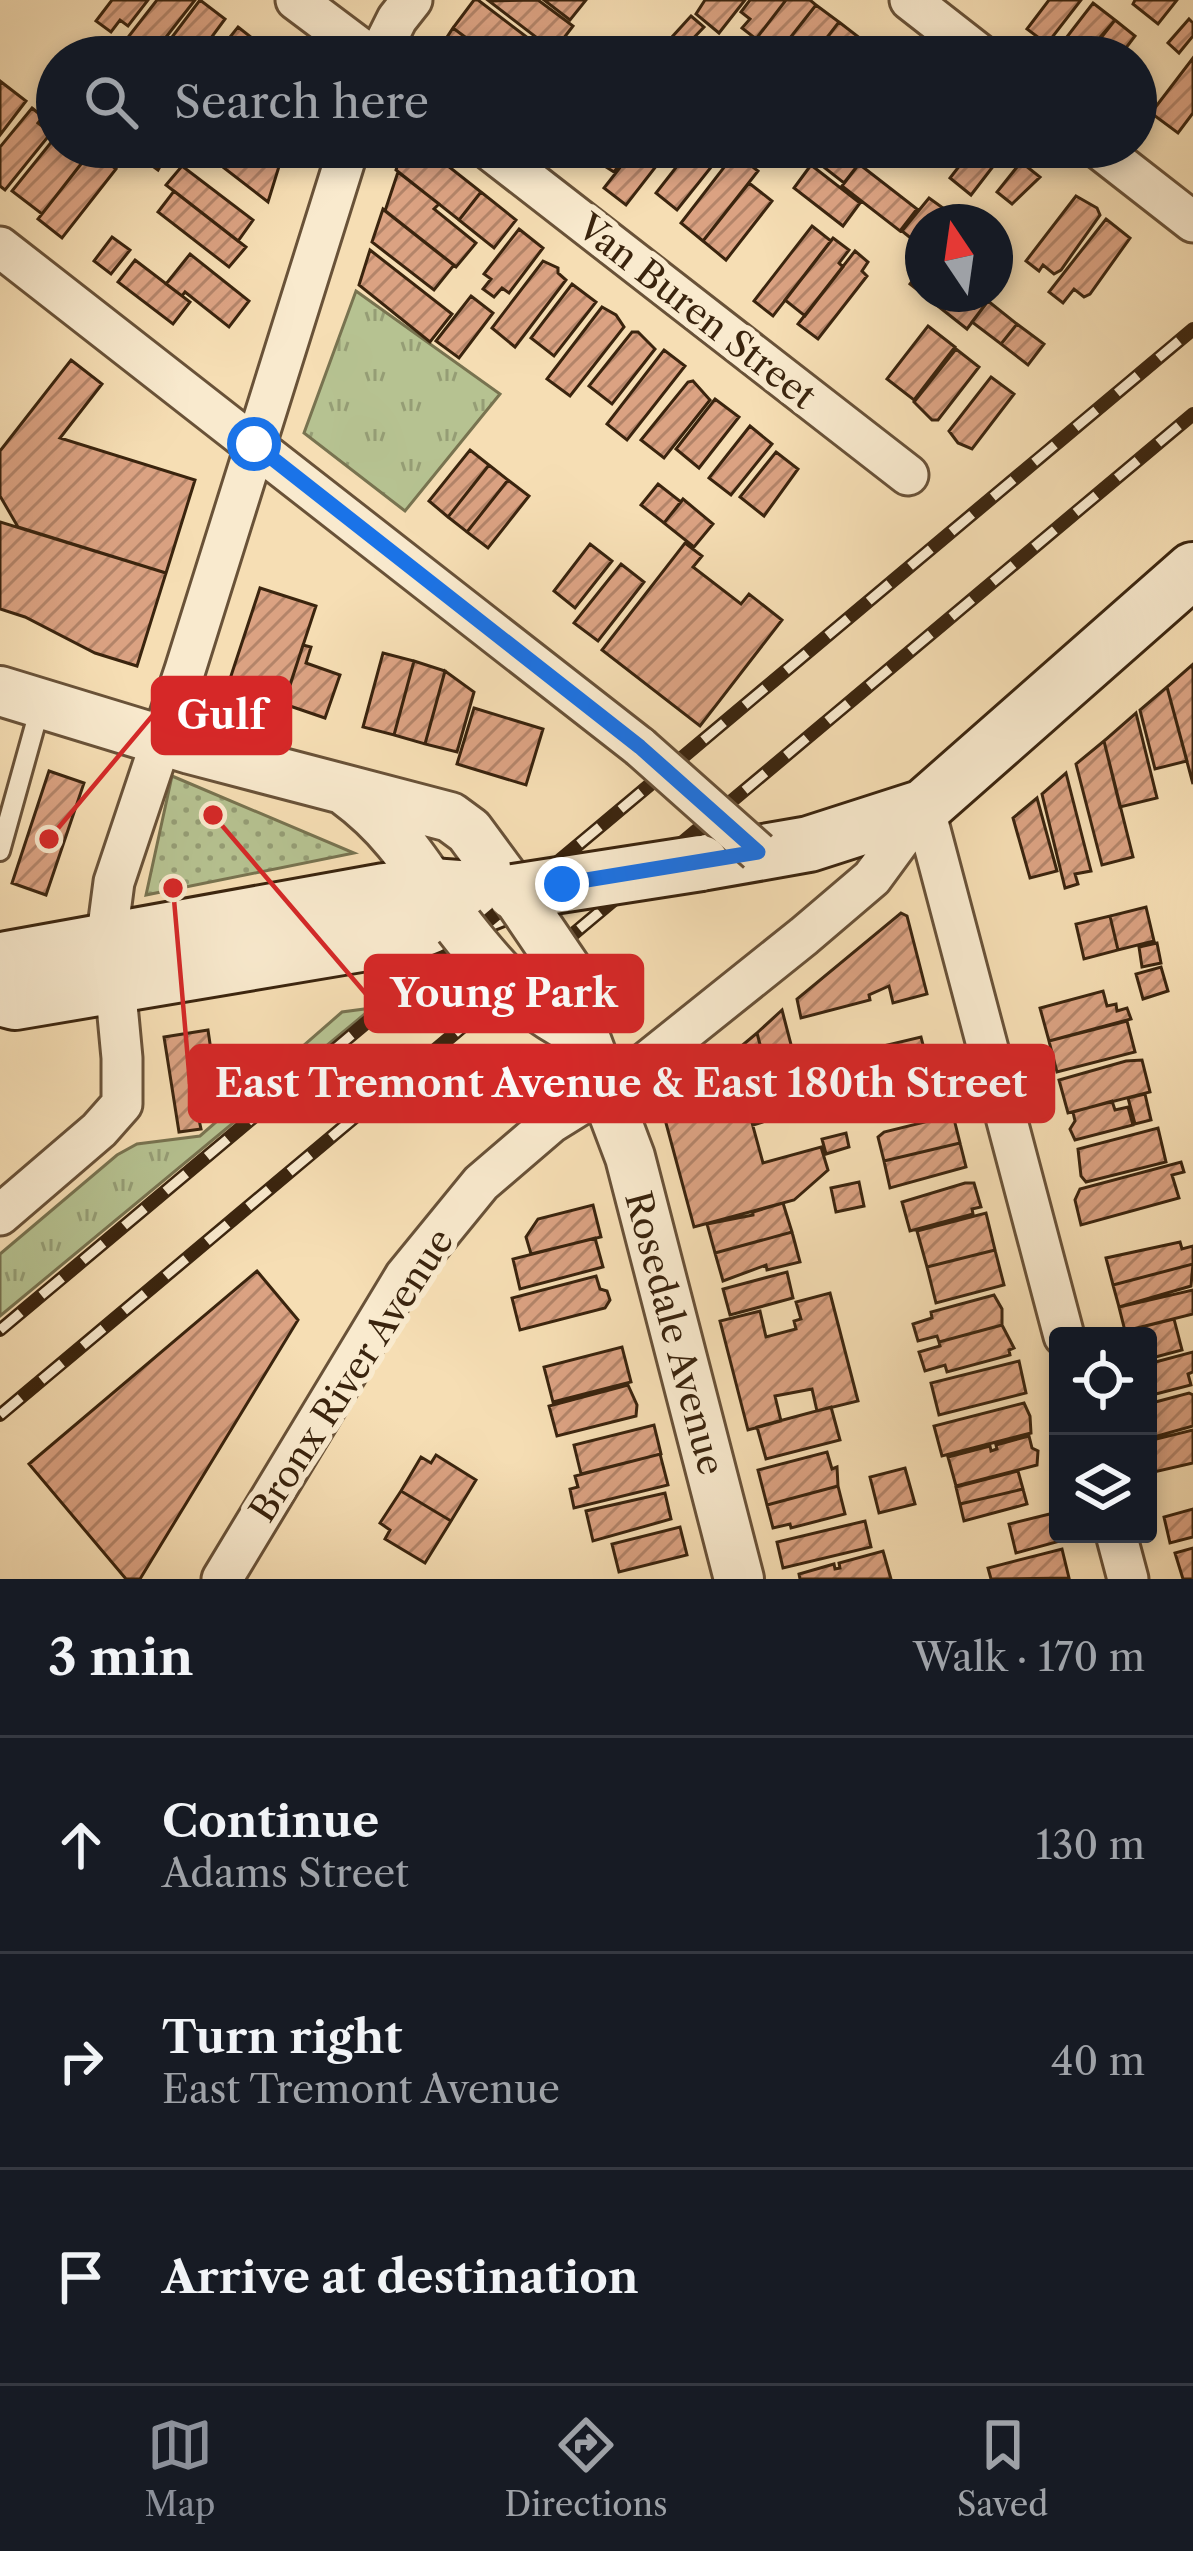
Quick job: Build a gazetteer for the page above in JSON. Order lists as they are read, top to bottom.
{
  "streets": {
    "street": ["Van Buren Street", "Rosedale Avenue", "Bronx River Avenue"]
  },
  "crossings": [
    ["Rosedale Avenue", "Bronx River Avenue"]
  ],
  "places": ["Young Park", "Gulf", "East Tremont Avenue & East 180th Street"],
  "north": "top",
  "page": {
    "search": "Search here",
    "heading": ["3 min", "Walk · 170 m"],
    "list": [
      ["Continue", "Adams Street", "130 m"],
      ["Turn right", "East Tremont Avenue", "40 m"],
      "Arrive at destination"
    ],
    "nav": ["Map", "Directions", "Saved"]
  }
}
